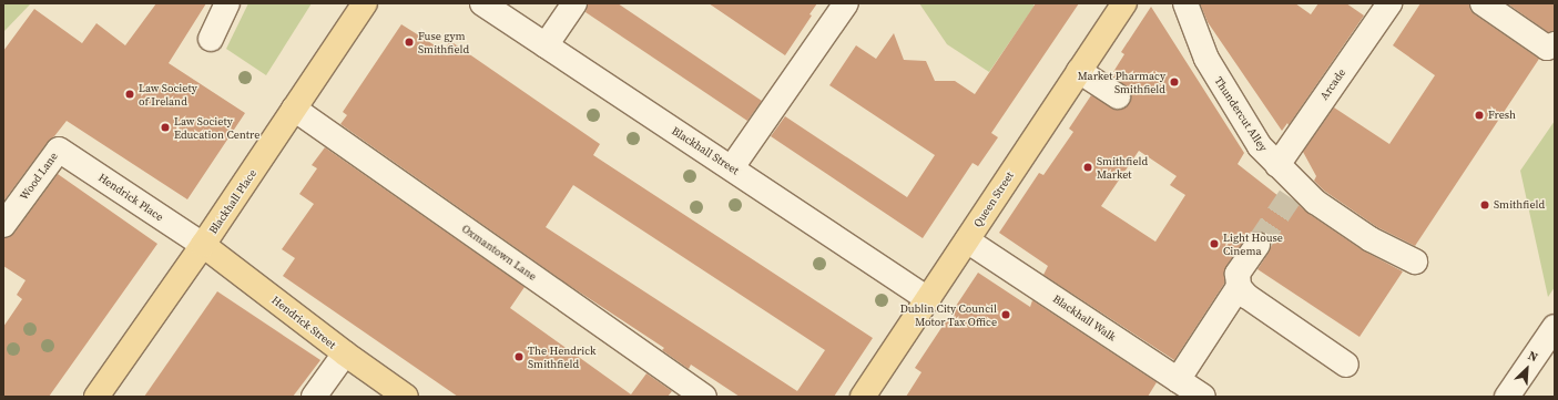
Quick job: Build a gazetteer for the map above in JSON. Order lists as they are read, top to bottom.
{
  "streets": {
    "main road": ["Queen Street", "Blackhall Place", "Hendrick Street"],
    "street": [
      "Arcade",
      "Thundercut Alley",
      "Blackhall Street",
      "Wood Lane",
      "Hendrick Place",
      "Oxmantown Lane",
      "Blackhall Walk"
    ]
  },
  "crossings": [
    ["Arcade", "Thundercut Alley"],
    ["Blackhall Street", "Queen Street"],
    ["Wood Lane", "Hendrick Place"],
    ["Hendrick Place", "Blackhall Place"],
    ["Hendrick Place", "Hendrick Street"],
    ["Queen Street", "Blackhall Walk"],
    ["Blackhall Place", "Oxmantown Lane"],
    ["Blackhall Place", "Hendrick Street"]
  ],
  "places": [
    "Fuse gym Smithfield",
    "Market Pharmacy Smithfield",
    "Law Society of Ireland",
    "Fresh",
    "Law Society Education Centre",
    "Smithfield Market",
    "Smithfield",
    "Light House Cinema",
    "Dublin City Council Motor Tax Office",
    "The Hendrick Smithfield"
  ],
  "north": "top right"
}
